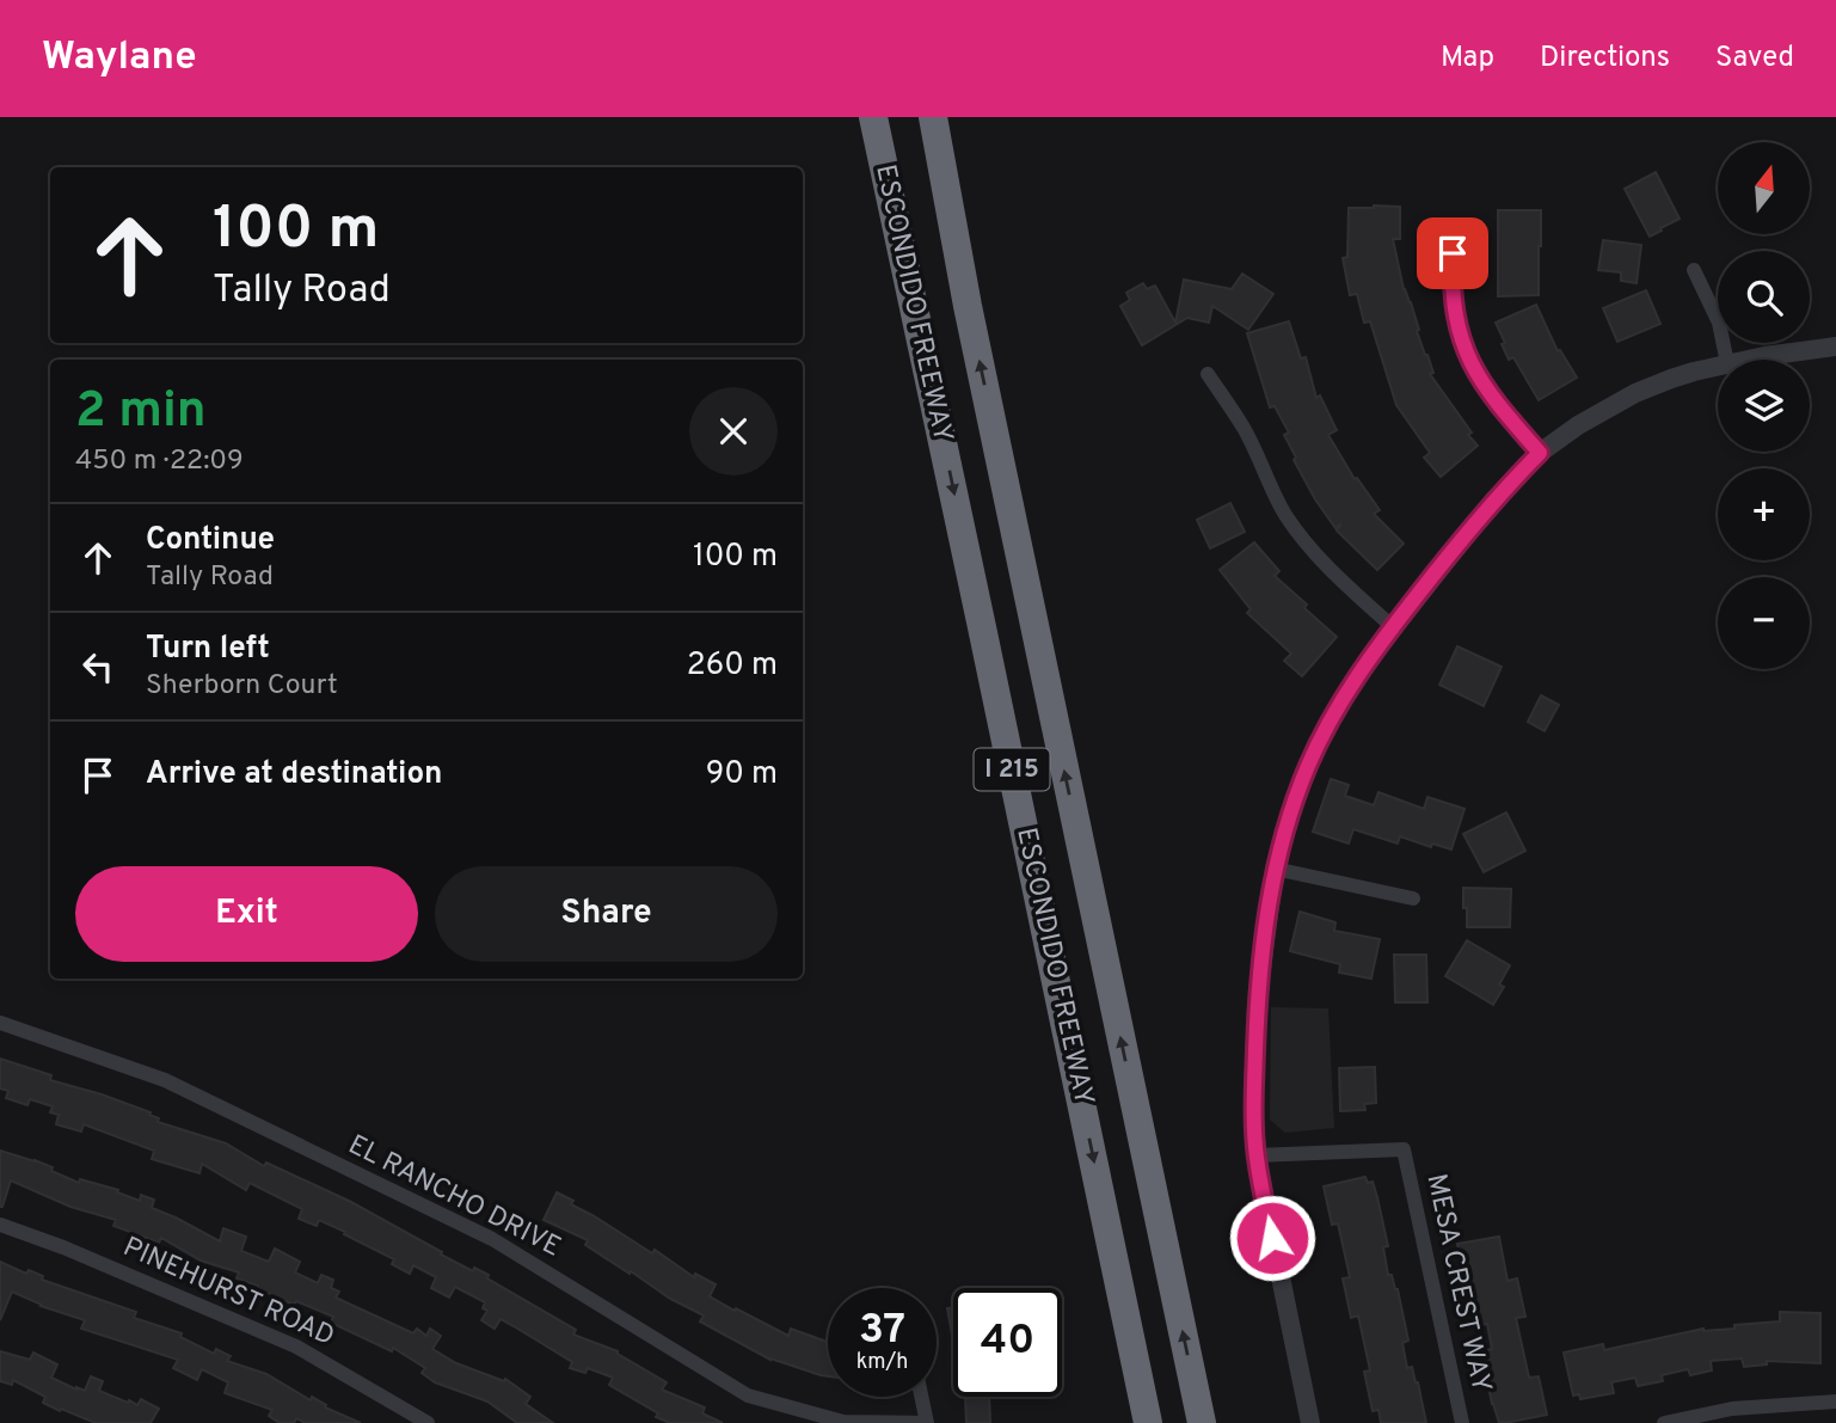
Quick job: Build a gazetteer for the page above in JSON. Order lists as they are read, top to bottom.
{
  "streets": {
    "highway": ["ESCONDIDO FREEWAY", "I 215"],
    "street": ["EL RANCHO DRIVE", "MESA CREST WAY", "PINEHURST ROAD"]
  },
  "north": "top",
  "page": {
    "header": "Waylane",
    "nav": ["Map", "Directions", "Saved"],
    "map_buttons": ["+", "−"],
    "turn": ["100 m", "Tally Road"],
    "heading": ["2 min", "450 m · 22:09"],
    "list": [
      {
        "name": "Continue",
        "note": "Tally Road",
        "value": "100 m"
      },
      {
        "name": "Turn left",
        "note": "Sherborn Court",
        "value": "260 m"
      },
      {
        "name": "Arrive at destination",
        "value": "90 m"
      }
    ],
    "buttons": ["Exit", "Share"],
    "speed": "37 km/h",
    "limit": "40"
  }
}
